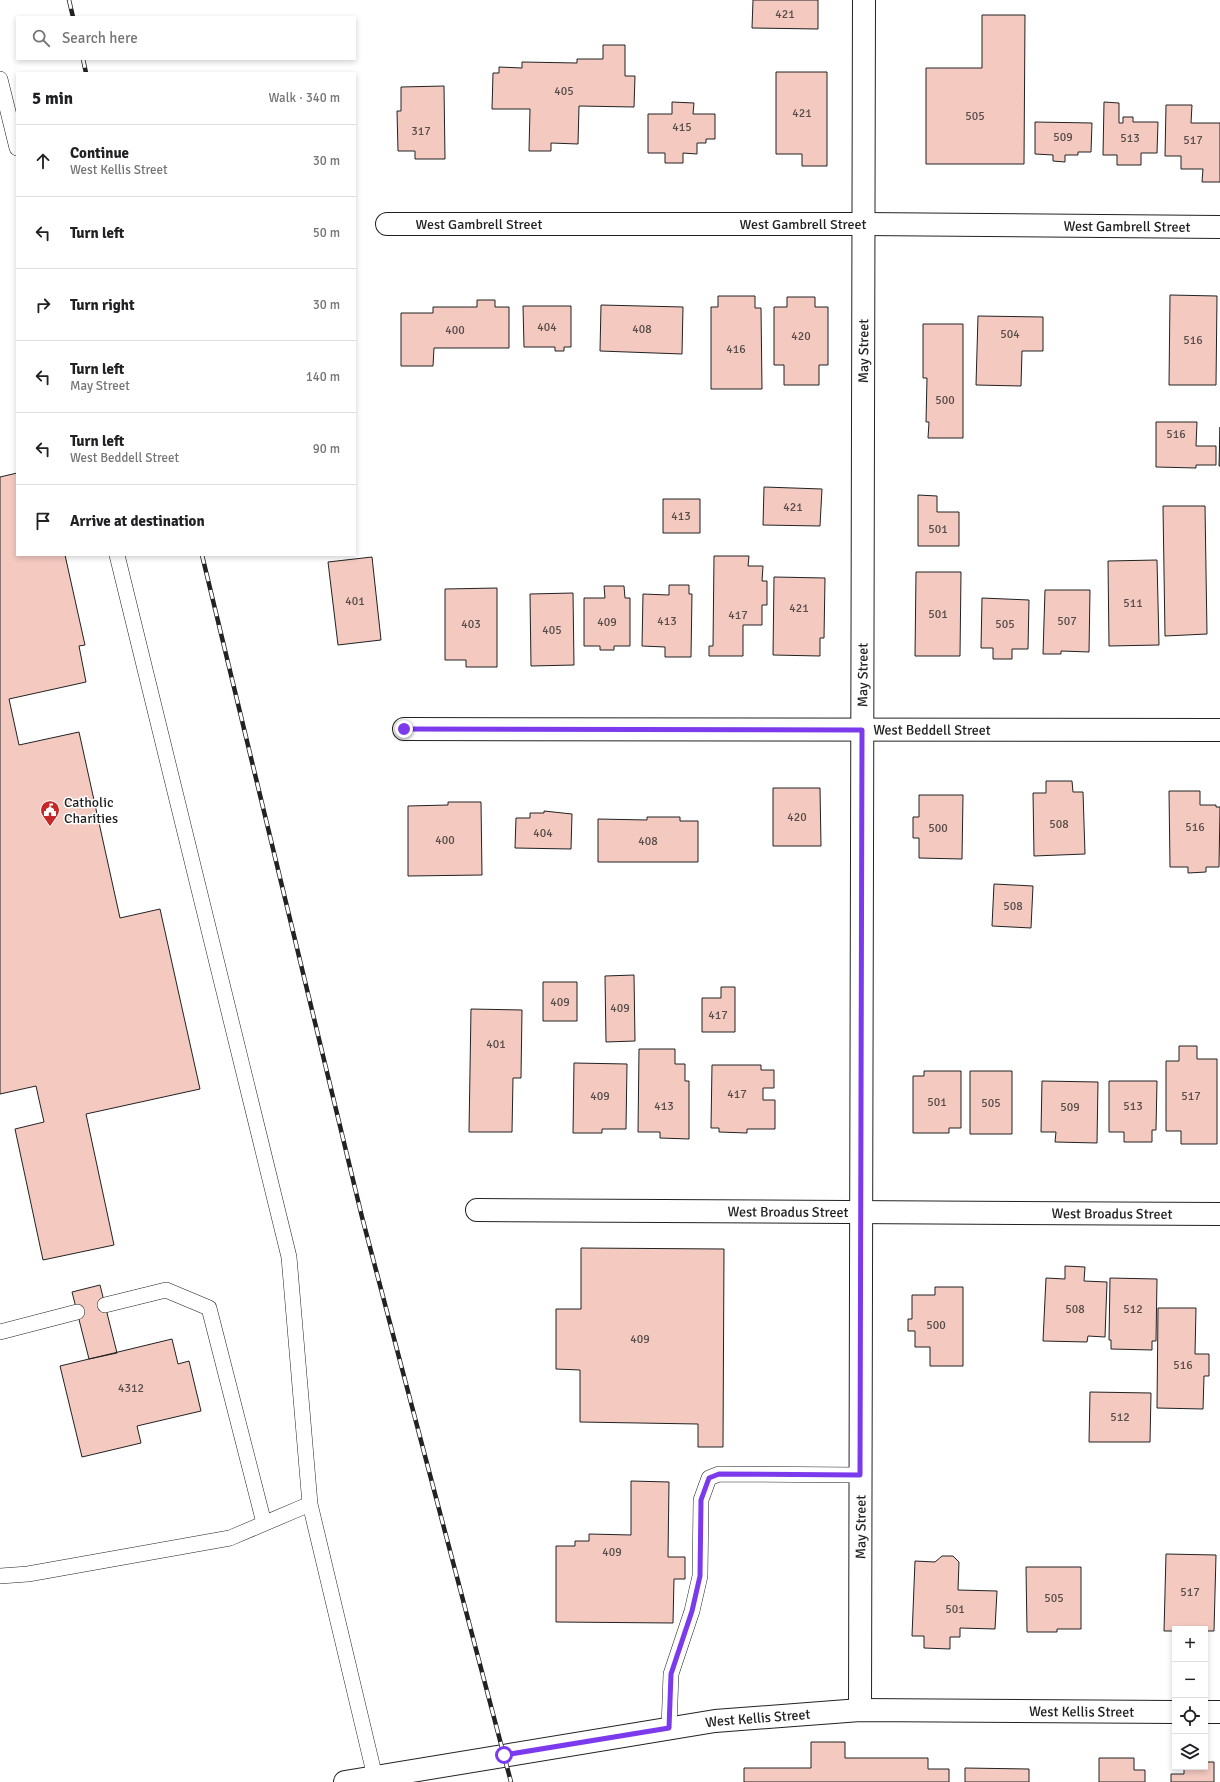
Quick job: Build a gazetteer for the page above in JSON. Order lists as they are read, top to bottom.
{
  "streets": {
    "street": [
      "West Gambrell Street",
      "May Street",
      "West Beddell Street",
      "West Broadus Street",
      "West Kellis Street"
    ]
  },
  "crossings": [
    ["West Gambrell Street", "May Street"],
    ["May Street", "West Beddell Street"],
    ["May Street", "West Broadus Street"],
    ["May Street", "West Kellis Street"]
  ],
  "places": {
    "public building": ["Catholic Charities"]
  },
  "house_numbers": [
    "421",
    "405",
    "421",
    "505",
    "415",
    "317",
    "509",
    "513",
    "517",
    "404",
    "408",
    "400",
    "504",
    "420",
    "516",
    "416",
    "500",
    "516",
    "421",
    "413",
    "501",
    "401",
    "511",
    "421",
    "501",
    "417",
    "413",
    "507",
    "409",
    "403",
    "505",
    "405",
    "420",
    "508",
    "516",
    "500",
    "404",
    "400",
    "408",
    "508",
    "409",
    "409",
    "417",
    "401",
    "417",
    "409",
    "517",
    "501",
    "505",
    "413",
    "513",
    "509",
    "508",
    "512",
    "500",
    "409",
    "516",
    "4312",
    "512",
    "409",
    "517",
    "505",
    "501"
  ],
  "page": {
    "search": "Search here",
    "heading": ["5 min", "Walk · 340 m"],
    "list": [
      ["Continue", "West Kellis Street", "30 m"],
      ["Turn left", "50 m"],
      ["Turn right", "30 m"],
      ["Turn left", "May Street", "140 m"],
      ["Turn left", "West Beddell Street", "90 m"],
      "Arrive at destination"
    ],
    "map_buttons": ["+", "−"]
  }
}
